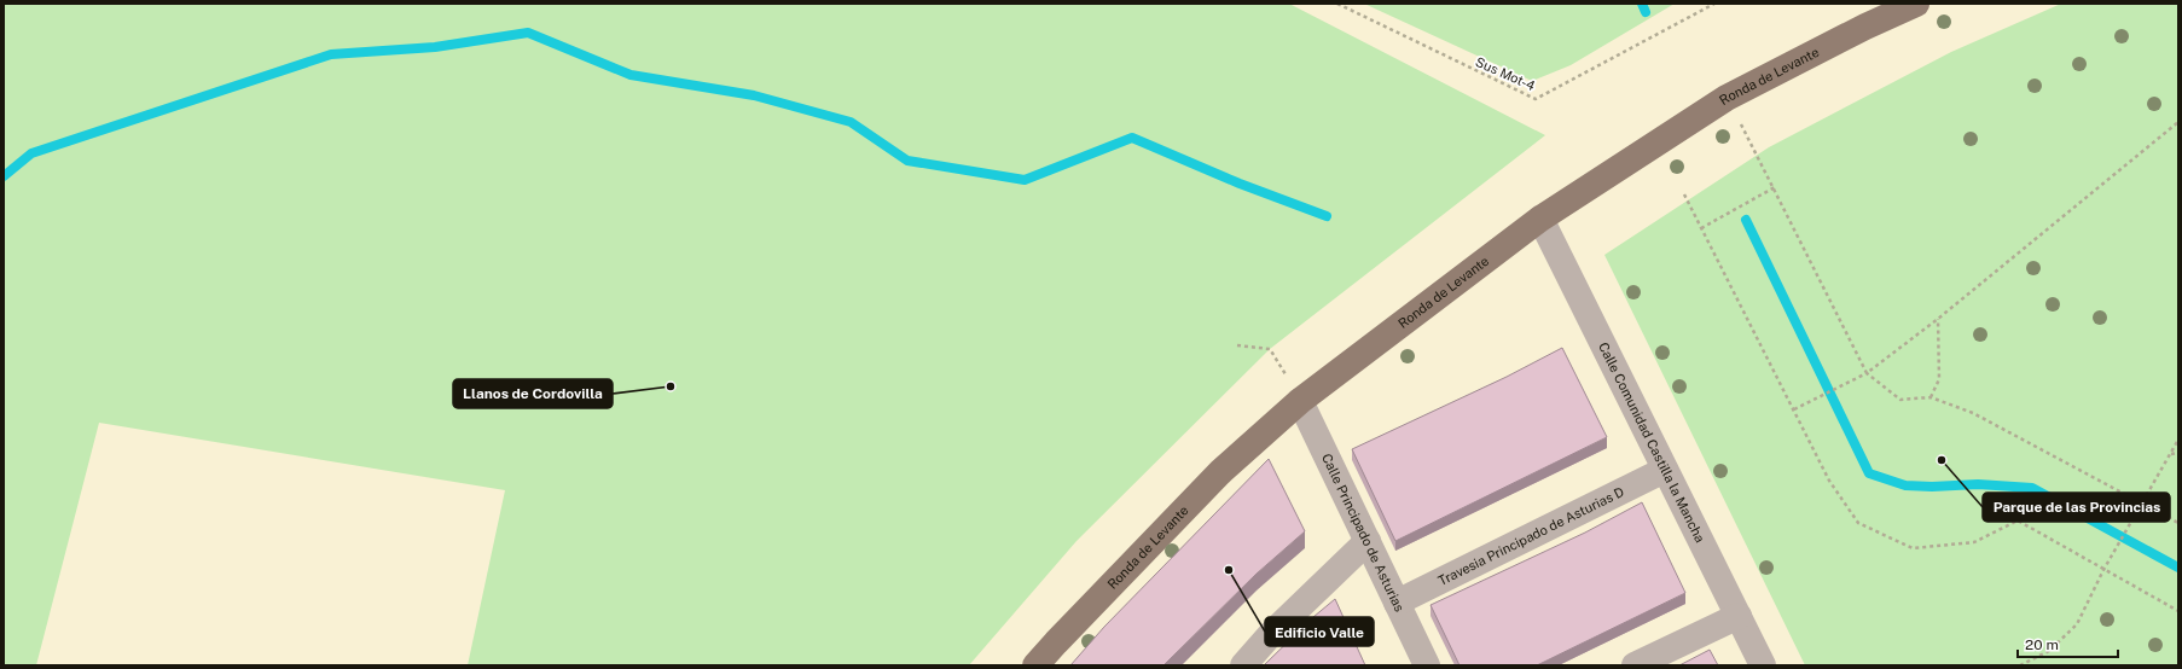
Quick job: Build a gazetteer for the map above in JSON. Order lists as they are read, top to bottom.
{
  "streets": {
    "main road": ["Ronda de Levante"],
    "street": ["Calle Comunidad Castilla la Mancha", "Calle Principado de Asturias", "Travesia Principado de Asturias D"],
    "path": ["Sus Mot-4"]
  },
  "crossings": [
    ["Ronda de Levante", "Calle Comunidad Castilla la Mancha"],
    ["Ronda de Levante", "Calle Principado de Asturias"],
    ["Calle Comunidad Castilla la Mancha", "Travesia Principado de Asturias D"],
    ["Calle Principado de Asturias", "Travesia Principado de Asturias D"]
  ],
  "places": ["Llanos de Cordovilla", "Parque de las Provincias", "Edificio Valle"],
  "scale_bar": "20 m"
}
